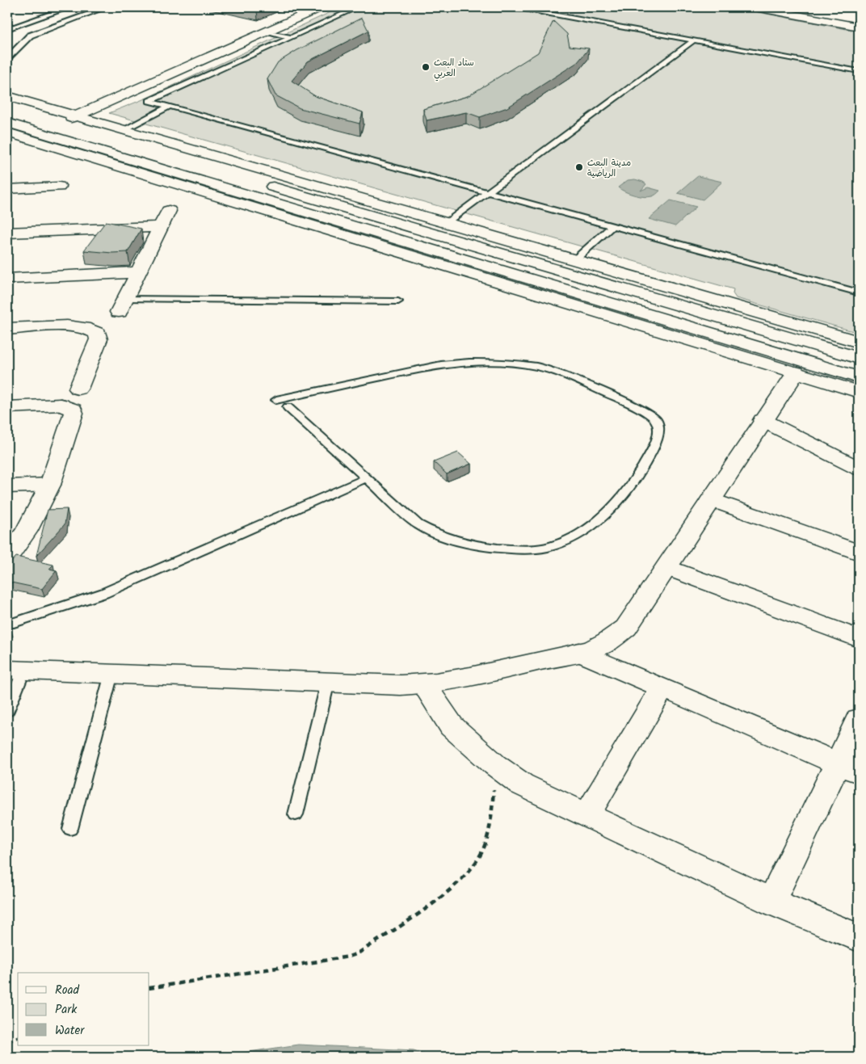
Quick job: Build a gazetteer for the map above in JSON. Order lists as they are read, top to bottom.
{
  "places": ["ستاد البعث العربي", "مدينة البعث الرياضية"],
  "legend": ["Road", "Park", "Water"]
}
